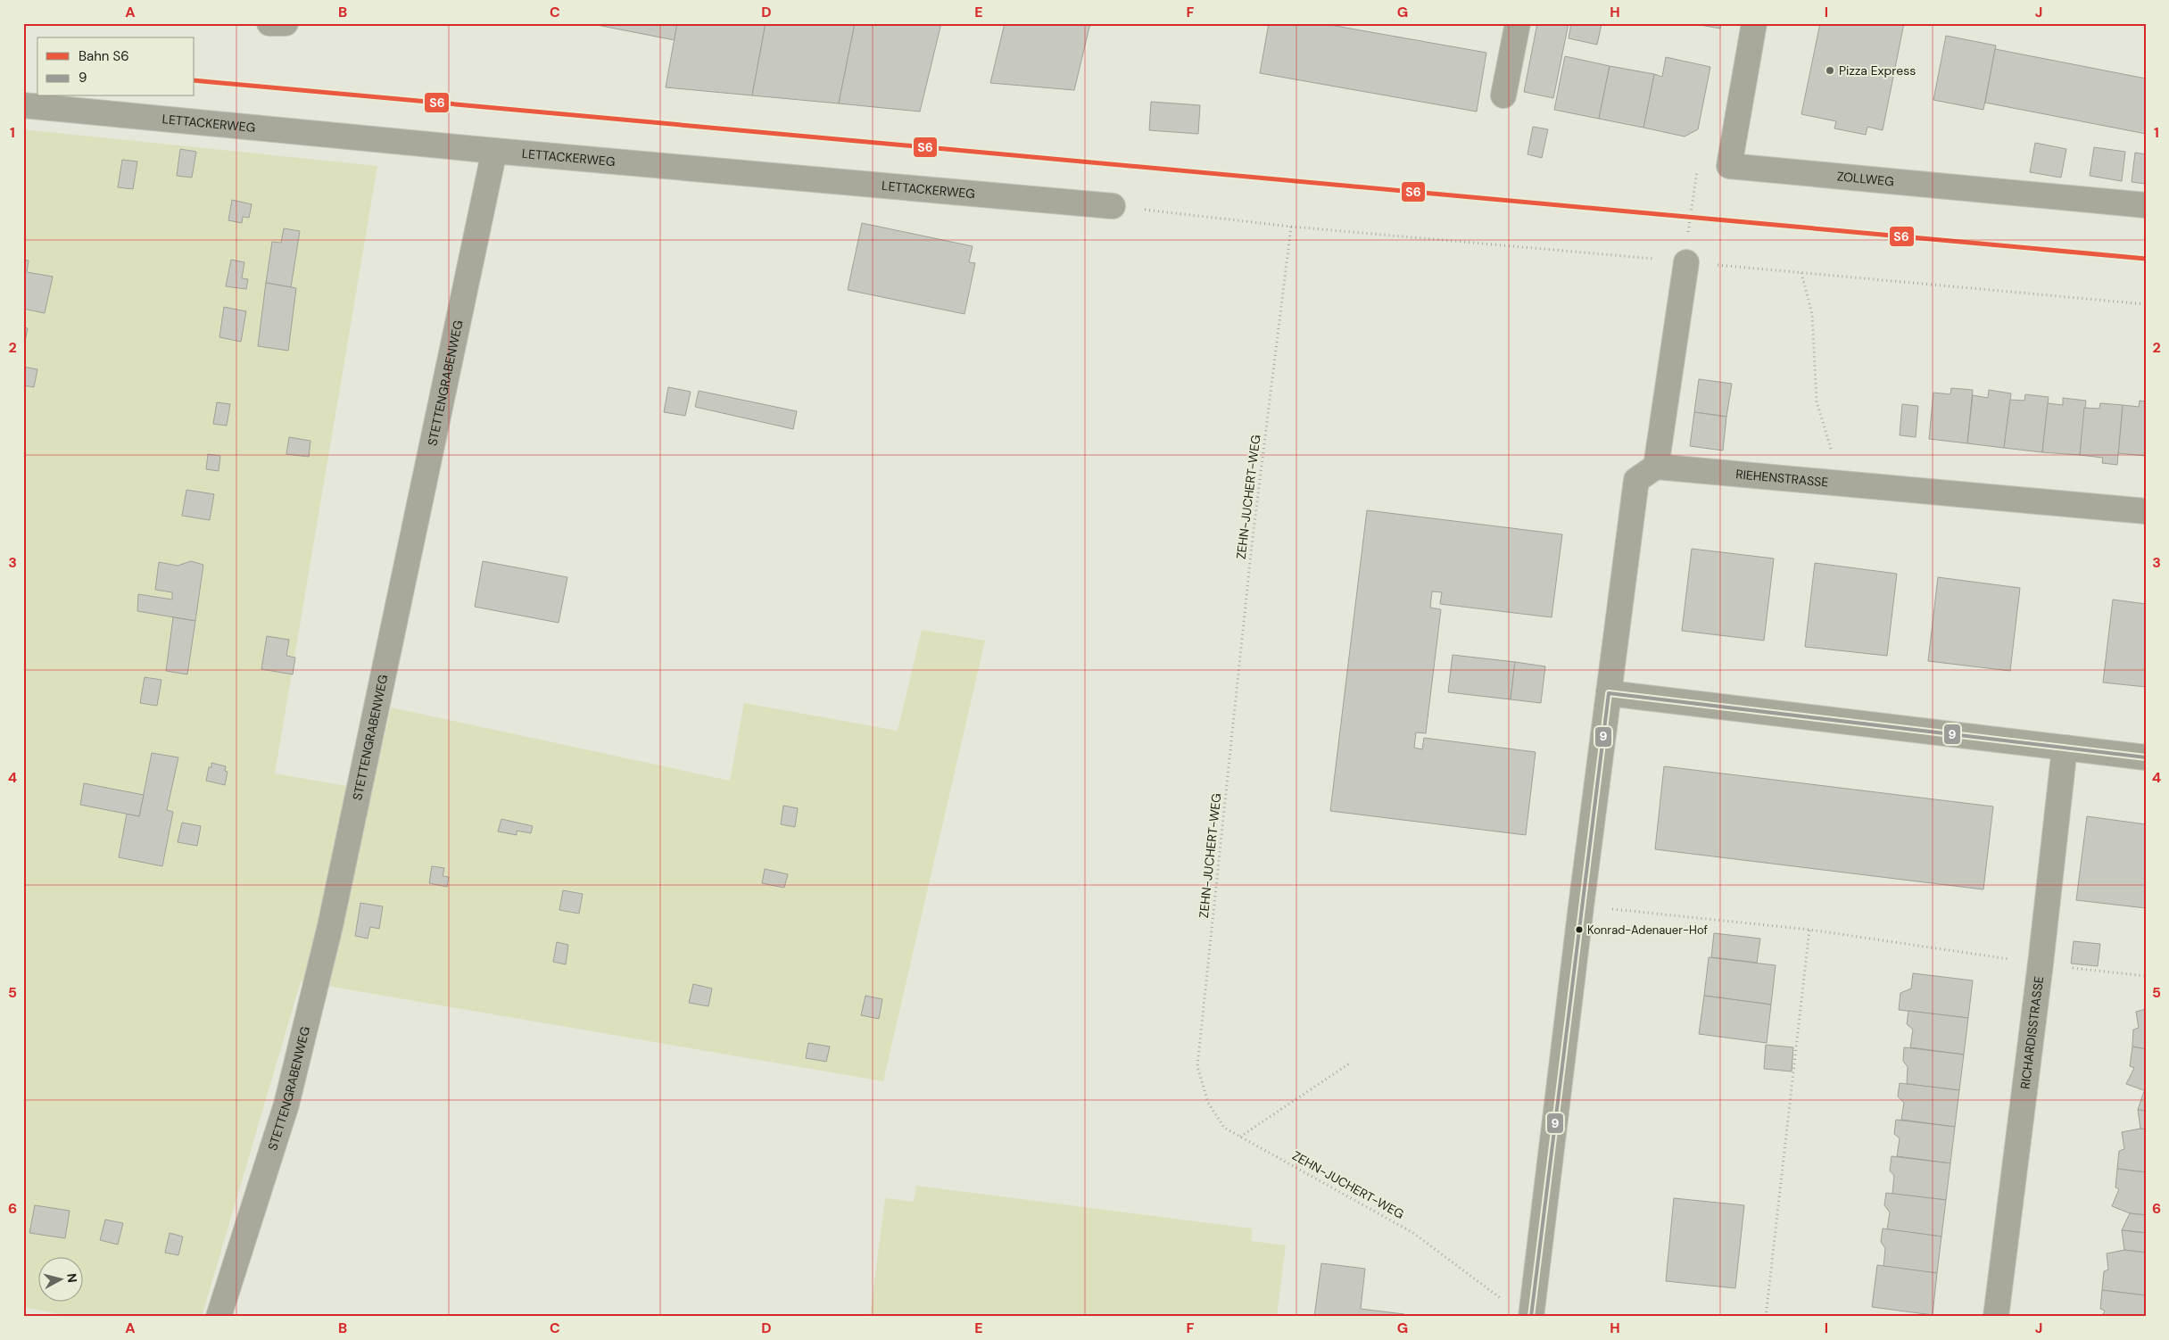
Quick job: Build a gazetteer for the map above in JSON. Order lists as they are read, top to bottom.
{
  "streets": {
    "street": [
      "LETTACKERWEG",
      "ZOLLWEG",
      "STETTENGRABENWEG",
      "RIEHENSTRASSE",
      "RICHARDISSTRASSE"
    ],
    "path": ["ZEHN-JUCHERT-WEG"]
  },
  "crossings": [
    ["LETTACKERWEG", "STETTENGRABENWEG"],
    ["LETTACKERWEG", "ZEHN-JUCHERT-WEG"]
  ],
  "places": ["Pizza Express", "Konrad-Adenauer-Hof"],
  "lines": ["rail line S6", "transit line 9"],
  "legend": ["Bahn S6", "9"],
  "north": "right",
  "grid": {
    "columns": [
      "A",
      "B",
      "C",
      "D",
      "E",
      "F",
      "G",
      "H",
      "I",
      "J"
    ],
    "rows": [
      "1",
      "2",
      "3",
      "4",
      "5",
      "6"
    ]
  }
}
